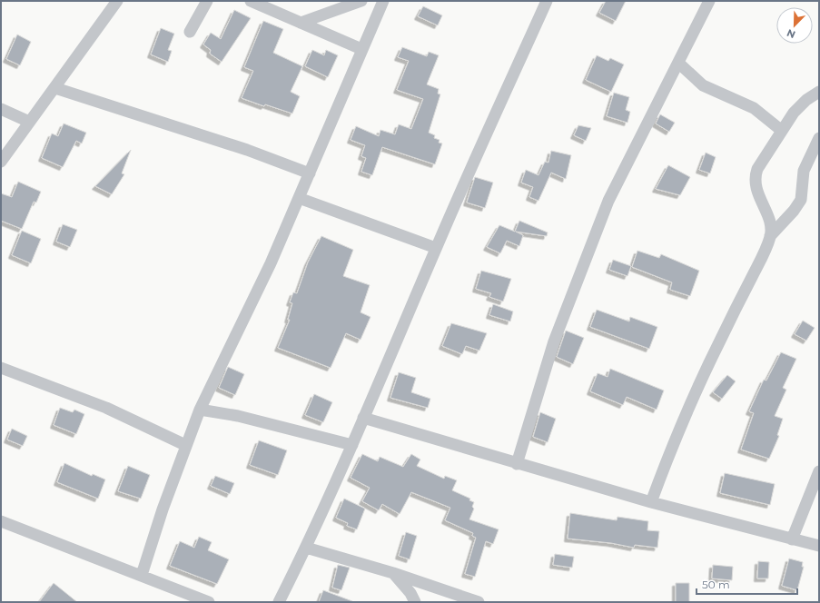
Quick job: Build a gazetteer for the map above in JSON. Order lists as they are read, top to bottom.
{
  "scale_bar": "50 m",
  "north": "bottom left"
}
